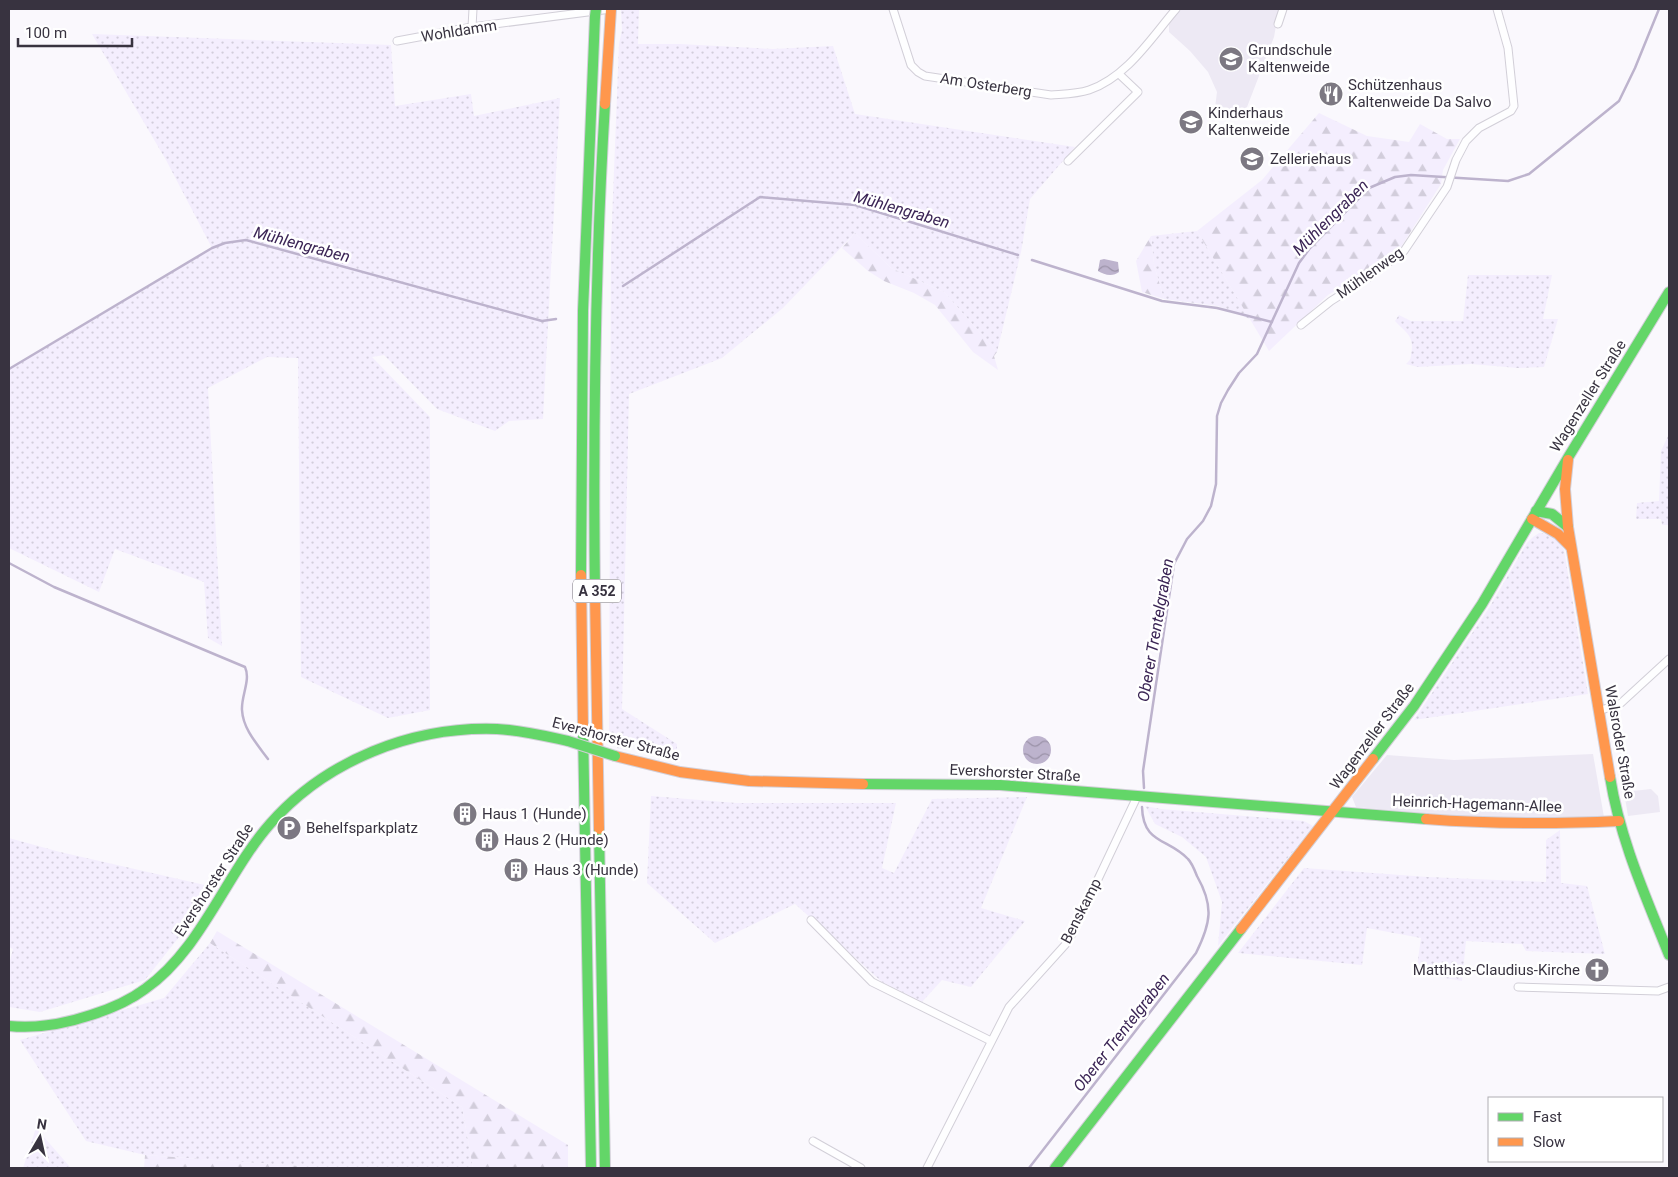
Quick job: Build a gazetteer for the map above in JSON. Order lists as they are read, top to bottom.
{
  "streets": {
    "main road": [
      "Wagenzeller Straße",
      "A 352",
      "Evershorster Straße",
      "Walsroder Straße",
      "Heinrich-Hagemann-Allee"
    ],
    "street": [
      "Wohldamm",
      "Am Osterberg",
      "Mühlenweg",
      "Benskamp"
    ]
  },
  "crossings": [
    ["Wohldamm", "A 352"],
    ["Wagenzeller Straße", "Evershorster Straße"],
    ["Wagenzeller Straße", "Walsroder Straße"],
    ["Wagenzeller Straße", "Heinrich-Hagemann-Allee"],
    ["Evershorster Straße", "Heinrich-Hagemann-Allee"],
    ["Evershorster Straße", "Benskamp"],
    ["Walsroder Straße", "Heinrich-Hagemann-Allee"]
  ],
  "water": ["Mühlengraben", "Oberer Trentelgraben"],
  "places": {
    "school or university": ["Grundschule Kaltenweide", "Kinderhaus Kaltenweide", "Zelleriehaus"],
    "restaurant": ["Schützenhaus Kaltenweide Da Salvo"],
    "building": ["Haus 1 (Hunde)", "Haus 2 (Hunde)", "Haus 3 (Hunde)"],
    "parking": ["Behelfsparkplatz"],
    "church": ["Matthias-Claudius-Kirche"]
  },
  "legend": ["Fast", "Slow"],
  "scale_bar": "100 m",
  "north": "top"
}
